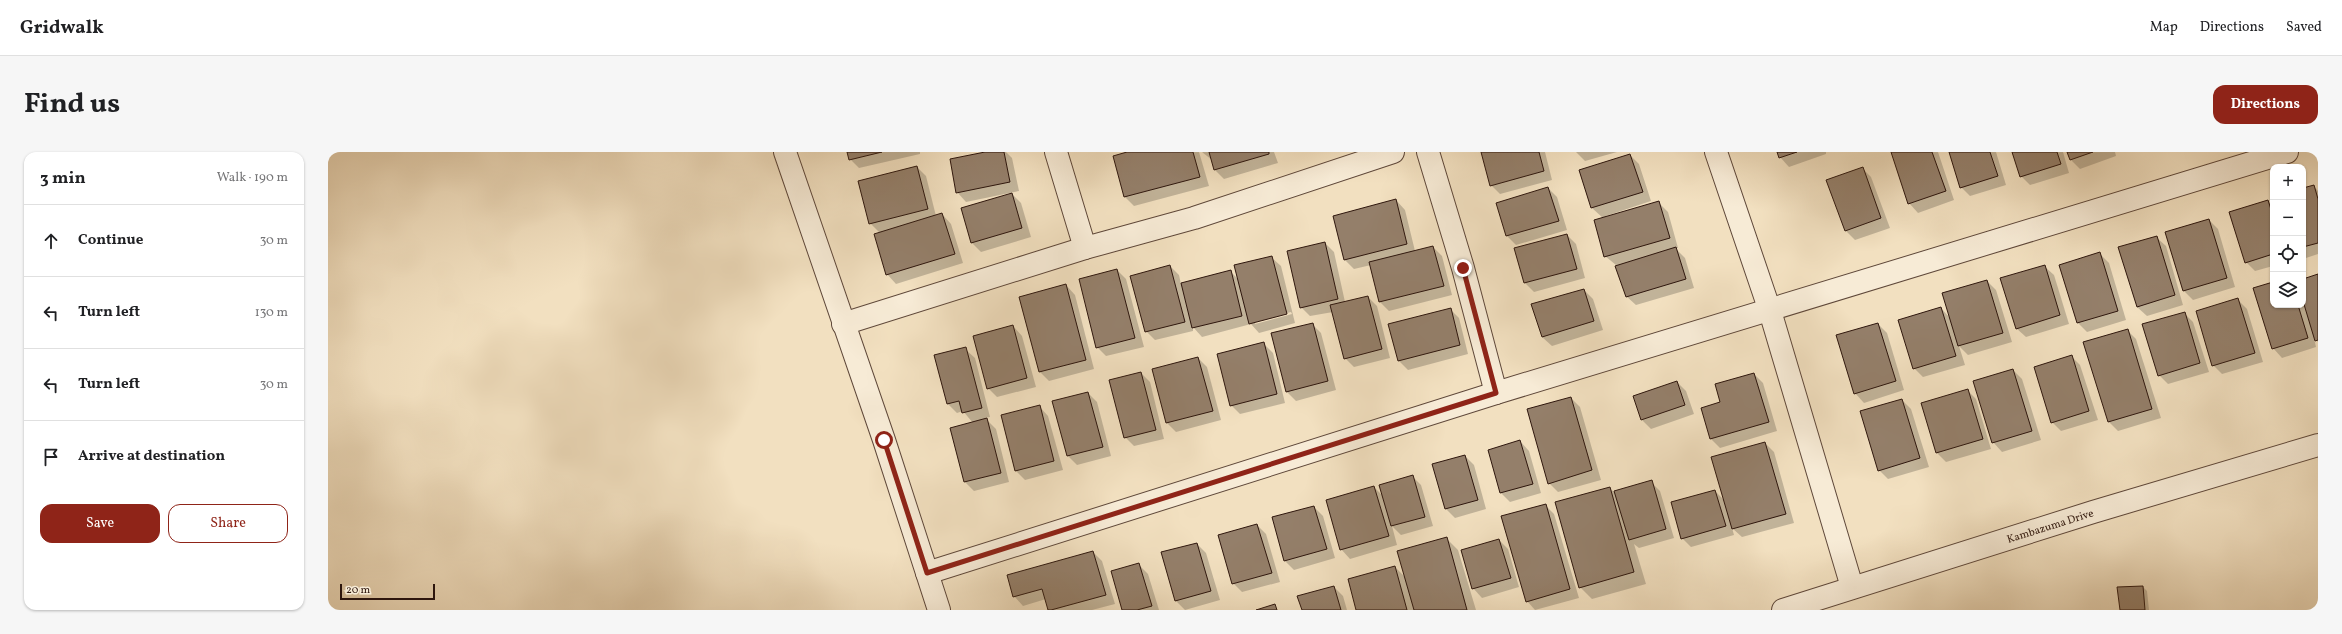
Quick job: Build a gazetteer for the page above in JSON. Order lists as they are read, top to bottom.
{
  "streets": {
    "street": ["Kambazuma Drive"]
  },
  "scale_bar": "20 m",
  "page": {
    "header": "Gridwalk",
    "nav": ["Map", "Directions", "Saved"],
    "title": "Find us",
    "buttons": [
      "Directions",
      ["Save", "Share"]
    ],
    "heading": ["3 min", "Walk · 190 m"],
    "map_buttons": ["+", "−"],
    "list": [
      ["Continue", "30 m"],
      ["Turn left", "130 m"],
      ["Turn left", "30 m"],
      "Arrive at destination"
    ],
    "scale": "20 m"
  }
}
